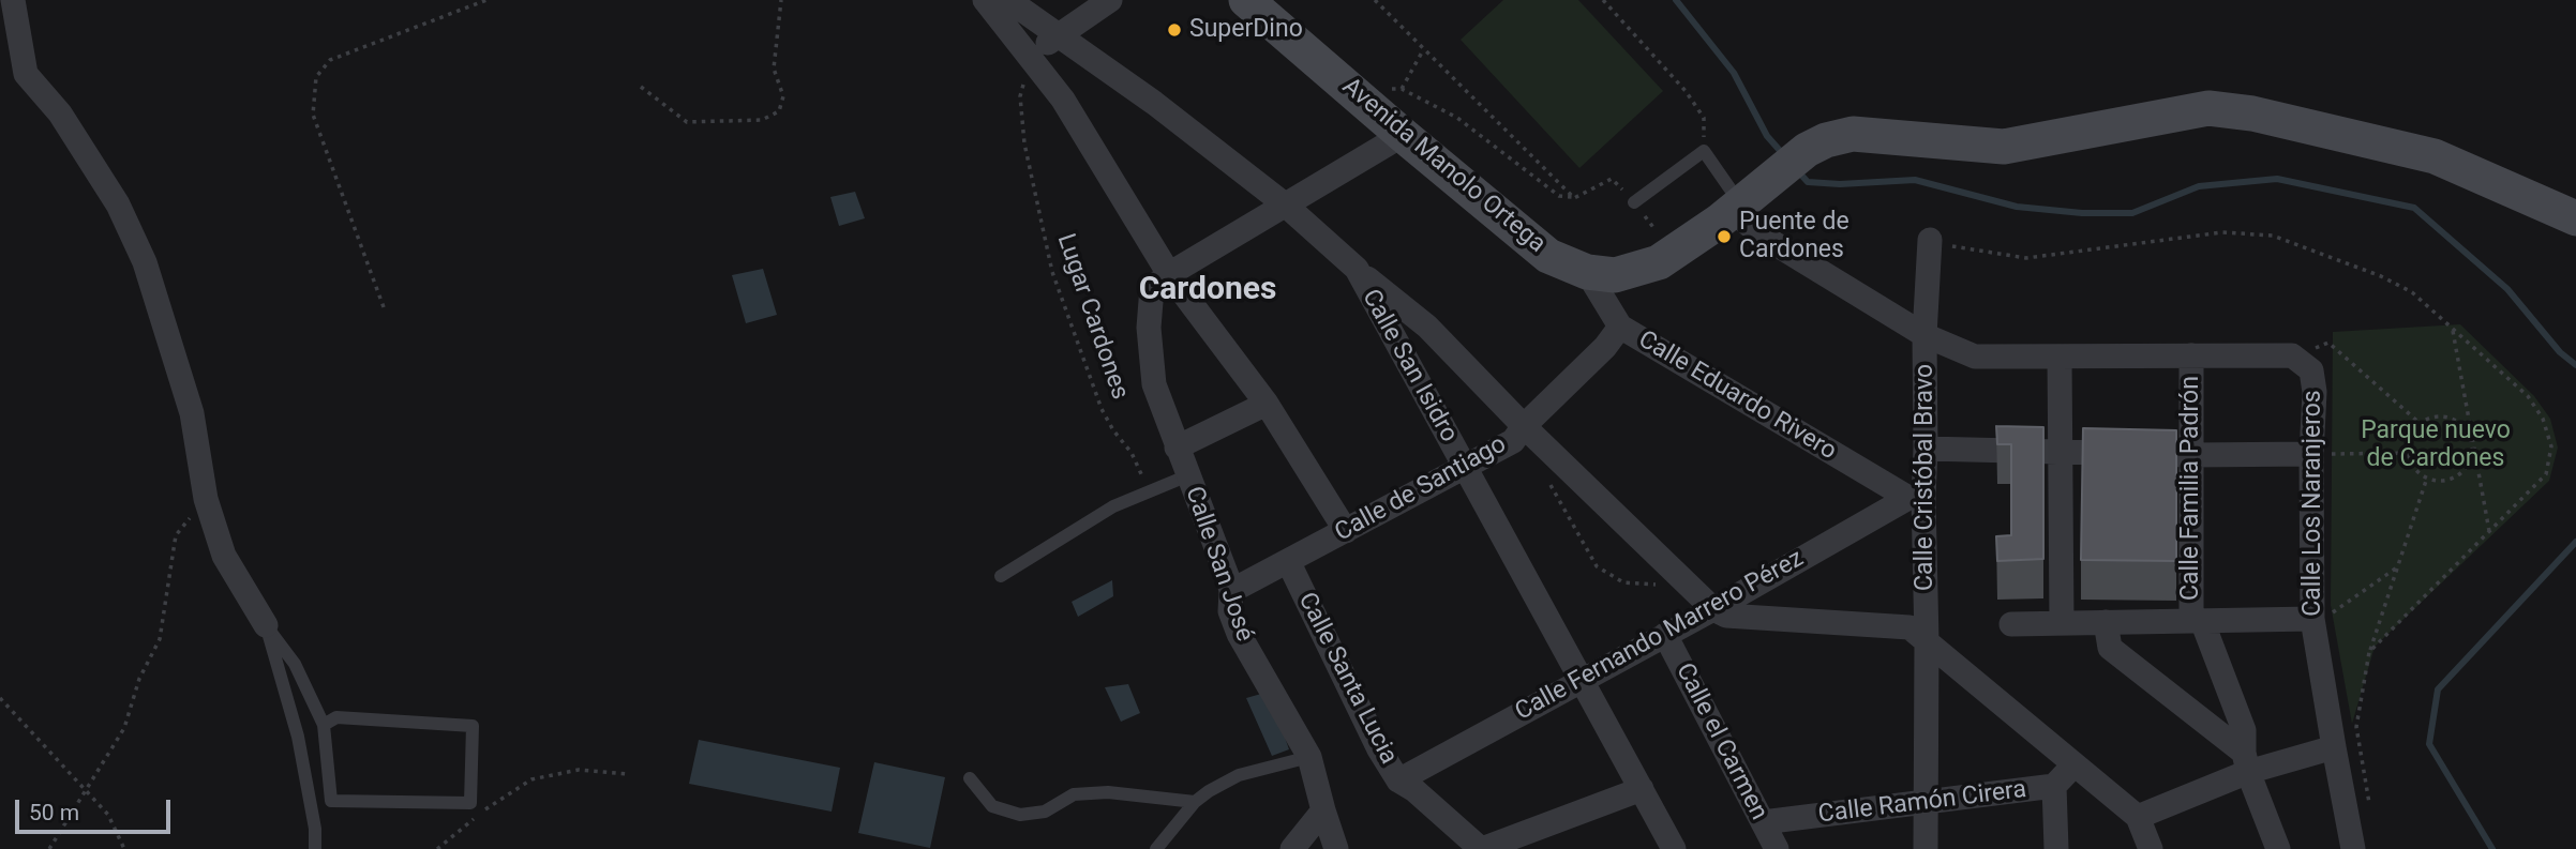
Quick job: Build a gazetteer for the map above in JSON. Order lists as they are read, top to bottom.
{
  "streets": {
    "street": [
      "Avenida Manolo Ortega",
      "Calle San Isidro",
      "Calle Eduardo Rivero",
      "Calle Cristóbal Bravo",
      "Calle Familia Padrón",
      "Calle de Santiago",
      "Calle Los Naranjeros",
      "Calle San José",
      "Calle Fernando Marrero Pérez",
      "Calle Santa Lucia",
      "Calle el Carmen",
      "Calle Ramón Cirera"
    ],
    "path": ["Lugar Cardones"]
  },
  "crossings": [
    ["Avenida Manolo Ortega", "Calle Eduardo Rivero"],
    ["Avenida Manolo Ortega", "Calle Cristóbal Bravo"],
    ["Calle San Isidro", "Calle de Santiago"],
    ["Calle San Isidro", "Calle Fernando Marrero Pérez"],
    ["Calle Eduardo Rivero", "Calle Cristóbal Bravo"],
    ["Calle Eduardo Rivero", "Calle de Santiago"],
    ["Calle Eduardo Rivero", "Calle Fernando Marrero Pérez"],
    ["Calle Cristóbal Bravo", "Calle Los Naranjeros"],
    ["Calle Cristóbal Bravo", "Calle Fernando Marrero Pérez"],
    ["Calle Cristóbal Bravo", "Calle Ramón Cirera"],
    ["Calle Familia Padrón", "Calle Los Naranjeros"],
    ["Calle de Santiago", "Calle San José"],
    ["Calle de Santiago", "Calle Santa Lucia"],
    ["Calle Fernando Marrero Pérez", "Calle Santa Lucia"],
    ["Calle Fernando Marrero Pérez", "Calle el Carmen"],
    ["Calle el Carmen", "Calle Ramón Cirera"]
  ],
  "districts": ["Cardones"],
  "parks": ["Parque nuevo de Cardones"],
  "places": ["SuperDino", "Puente de Cardones"],
  "scale_bar": "50 m"
}
